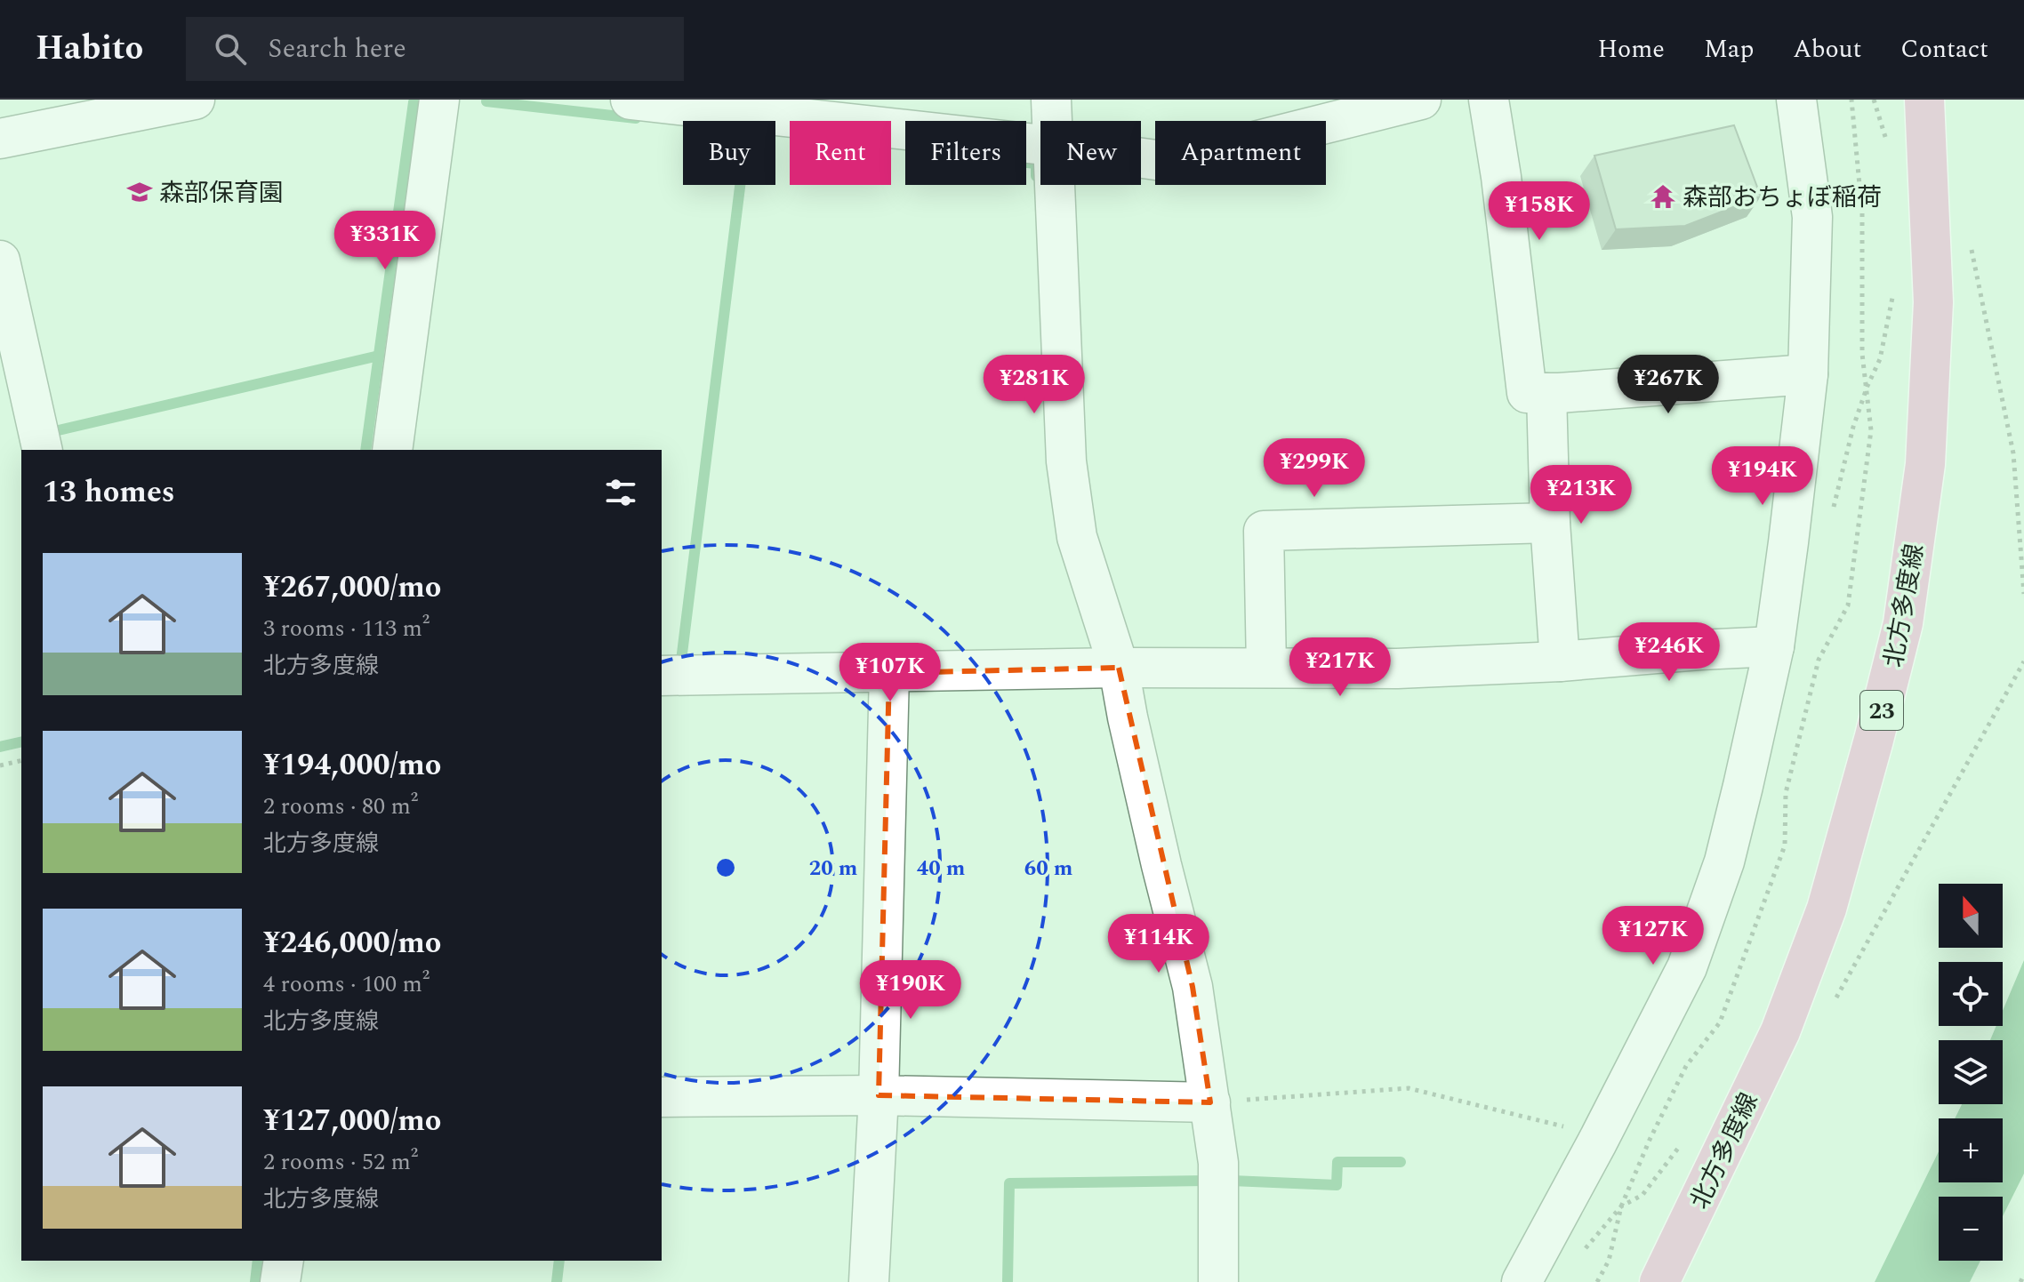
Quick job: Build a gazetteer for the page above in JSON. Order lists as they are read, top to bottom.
{
  "streets": {
    "main road": ["北方多度線", "23"]
  },
  "places": {
    "school or university": ["森部保育園"],
    "temple": ["森部おちょぼ稲荷"]
  },
  "north": "top",
  "page": {
    "header": "Habito",
    "search": "Search here",
    "nav": [
      "Home",
      "Map",
      "About",
      "Contact"
    ],
    "chip": [
      "Buy",
      "Rent",
      "Filters",
      "New",
      "Apartment"
    ],
    "price": [
      "¥158K",
      "¥331K",
      "¥281K",
      "¥267K",
      "¥299K",
      "¥194K",
      "¥213K",
      "¥246K",
      "¥217K",
      "¥107K",
      "¥127K",
      "¥114K",
      "¥190K"
    ],
    "heading": "13 homes",
    "list": [
      {
        "name": "¥267,000/mo",
        "note": "3 rooms · 113 m² · 北方多度線"
      },
      {
        "name": "¥194,000/mo",
        "note": "2 rooms · 80 m² · 北方多度線"
      },
      {
        "name": "¥246,000/mo",
        "note": "4 rooms · 100 m² · 北方多度線"
      },
      {
        "name": "¥127,000/mo",
        "note": "2 rooms · 52 m² · 北方多度線"
      }
    ],
    "map_buttons": ["+", "−"]
  },
  "rings": ["20 m", "40 m", "60 m"]
}
